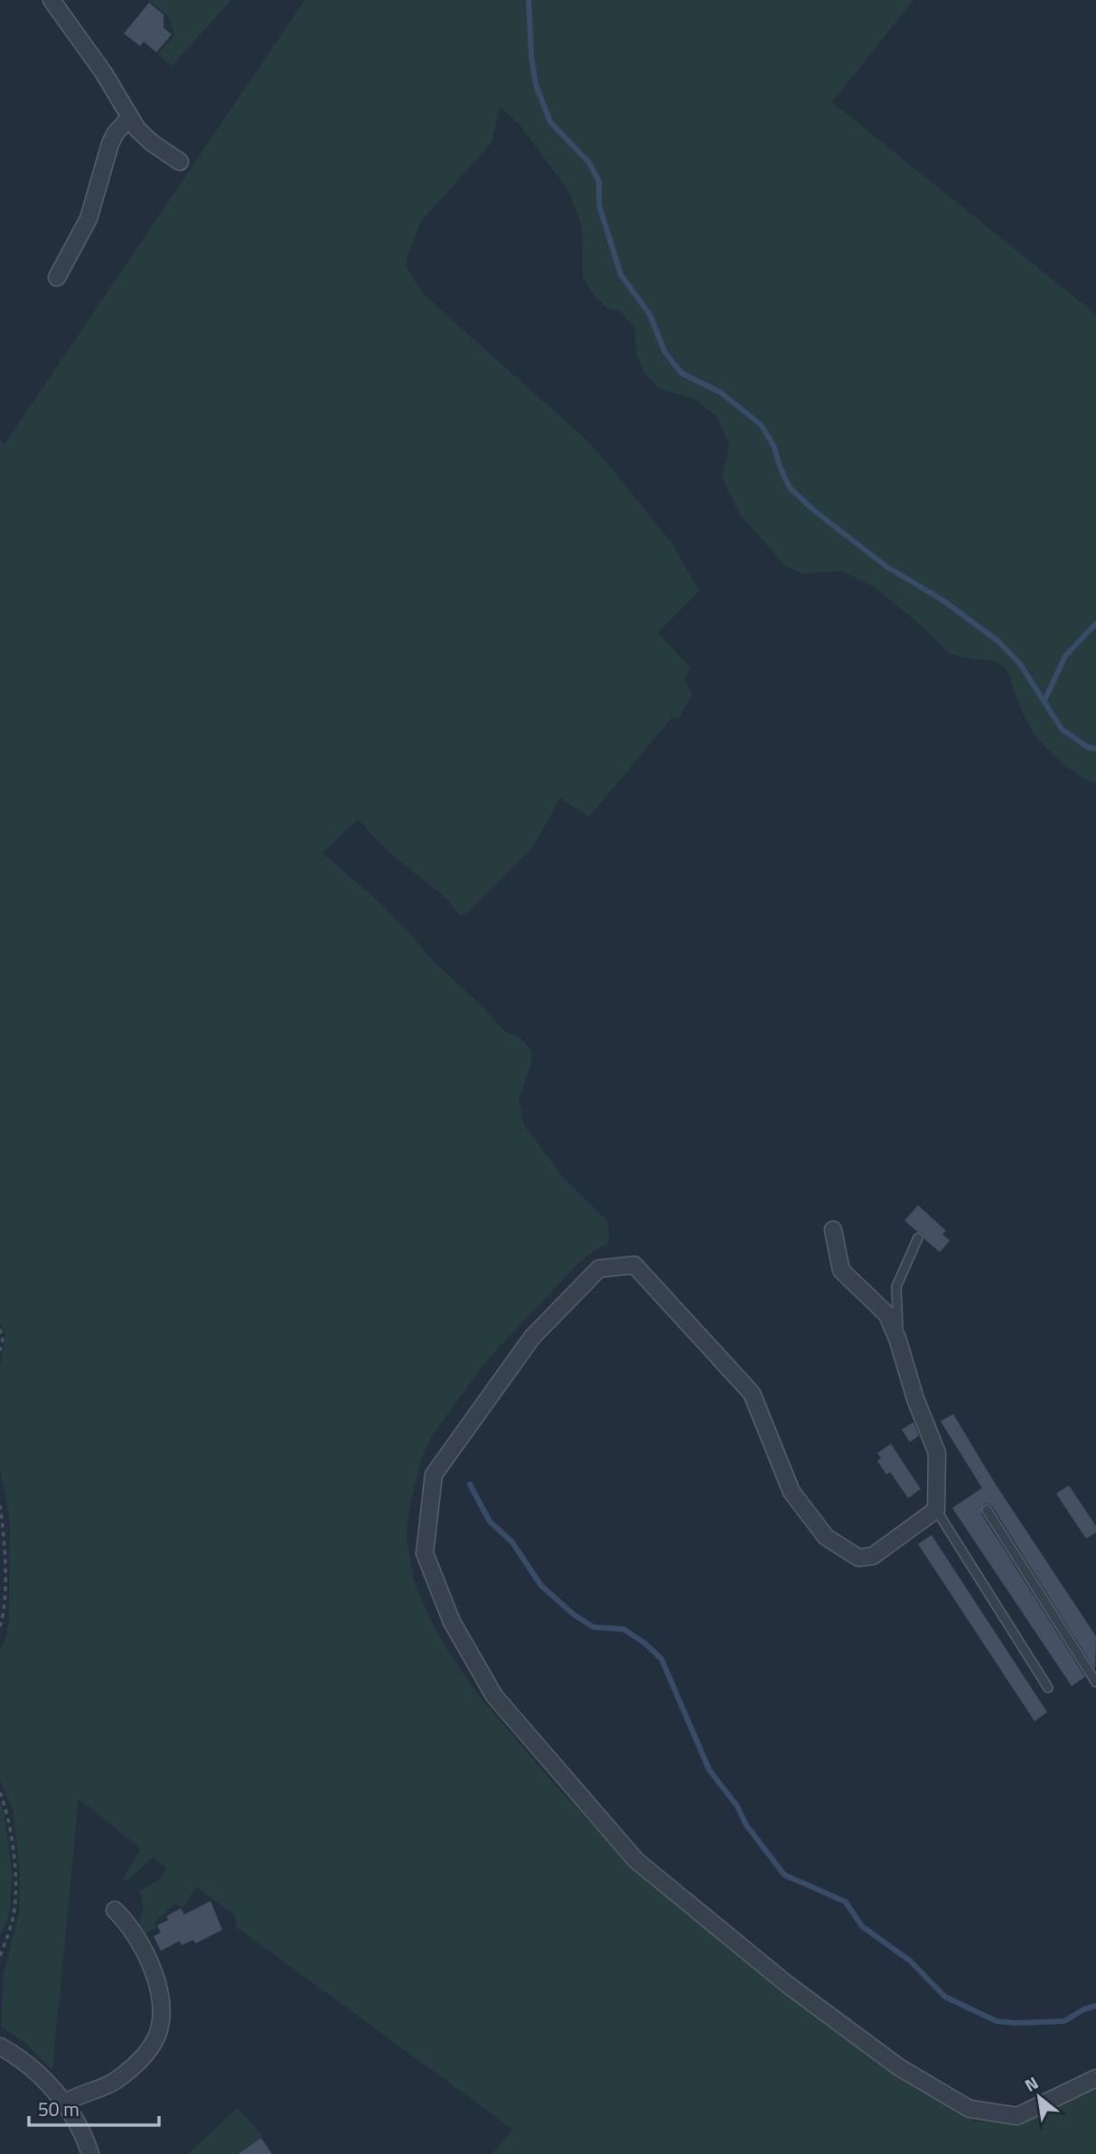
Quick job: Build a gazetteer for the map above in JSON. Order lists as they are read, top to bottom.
{
  "scale_bar": "50 m",
  "north": "top left"
}
